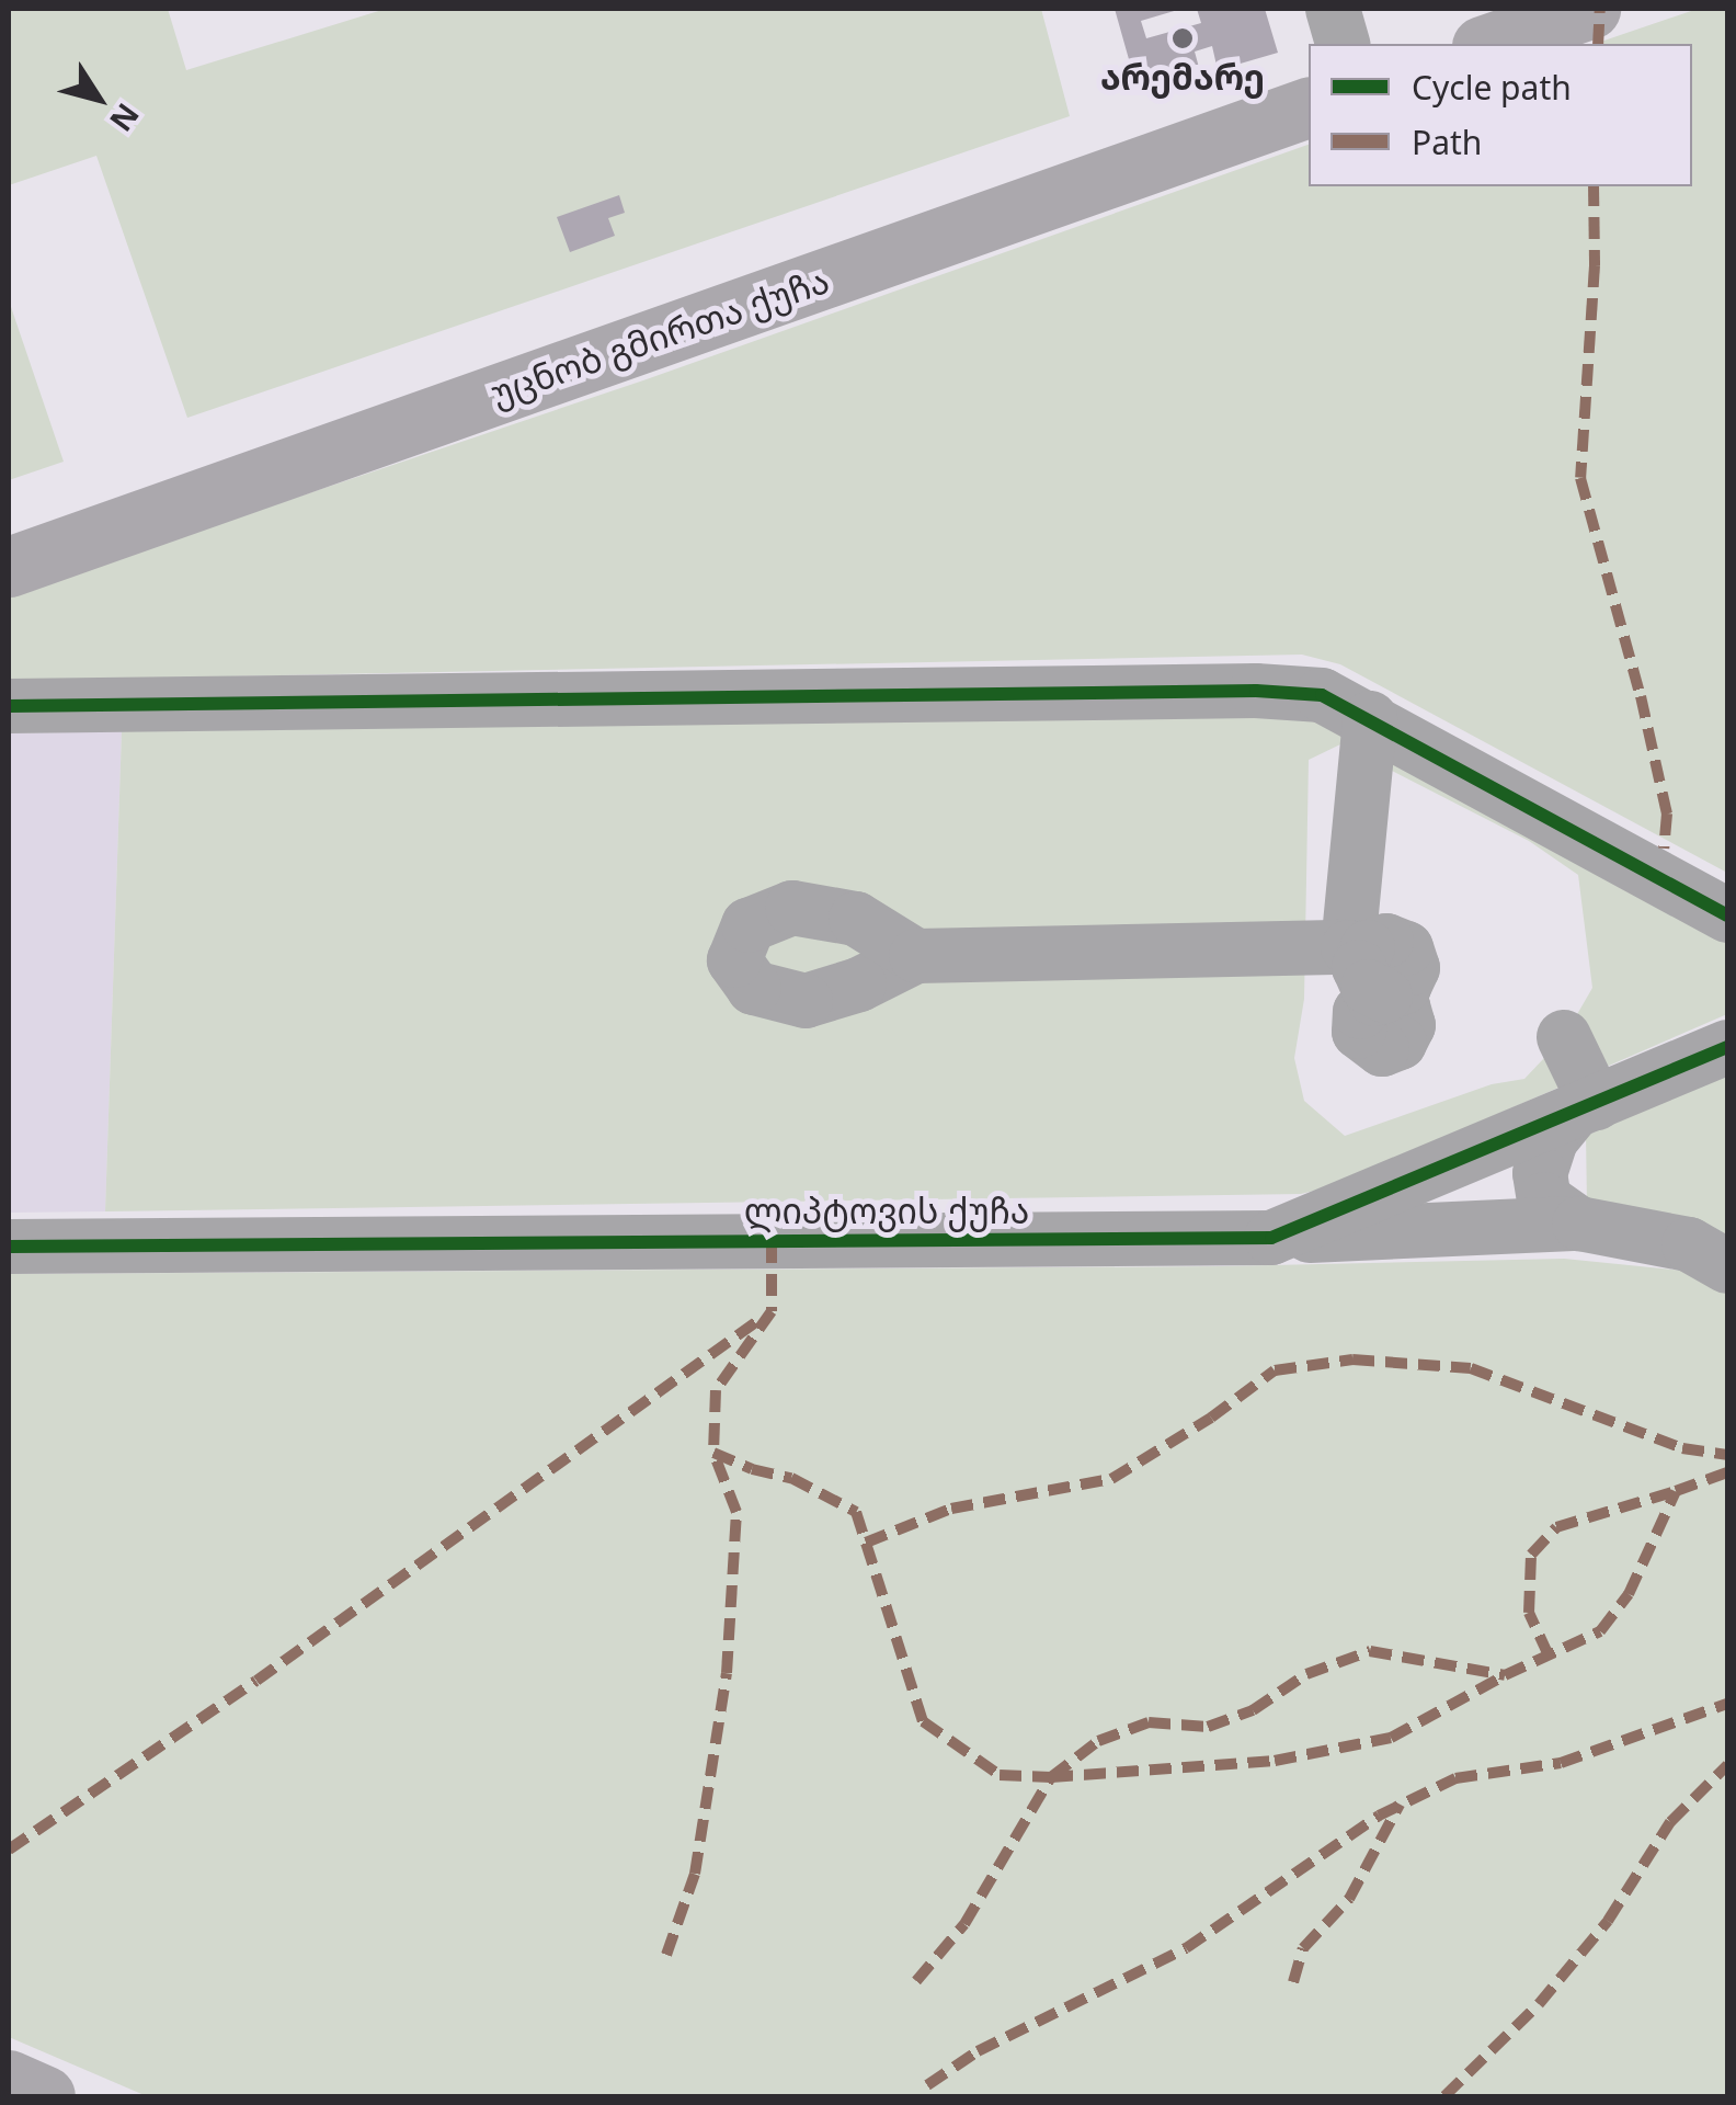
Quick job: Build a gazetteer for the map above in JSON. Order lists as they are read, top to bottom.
{
  "streets": {
    "main road": ["უცნობ გმირთა ქუჩა"],
    "street": ["ლიპტოვის ქუჩა"]
  },
  "places": ["არემარე"],
  "legend": ["Cycle path", "Path"],
  "north": "bottom right"
}
